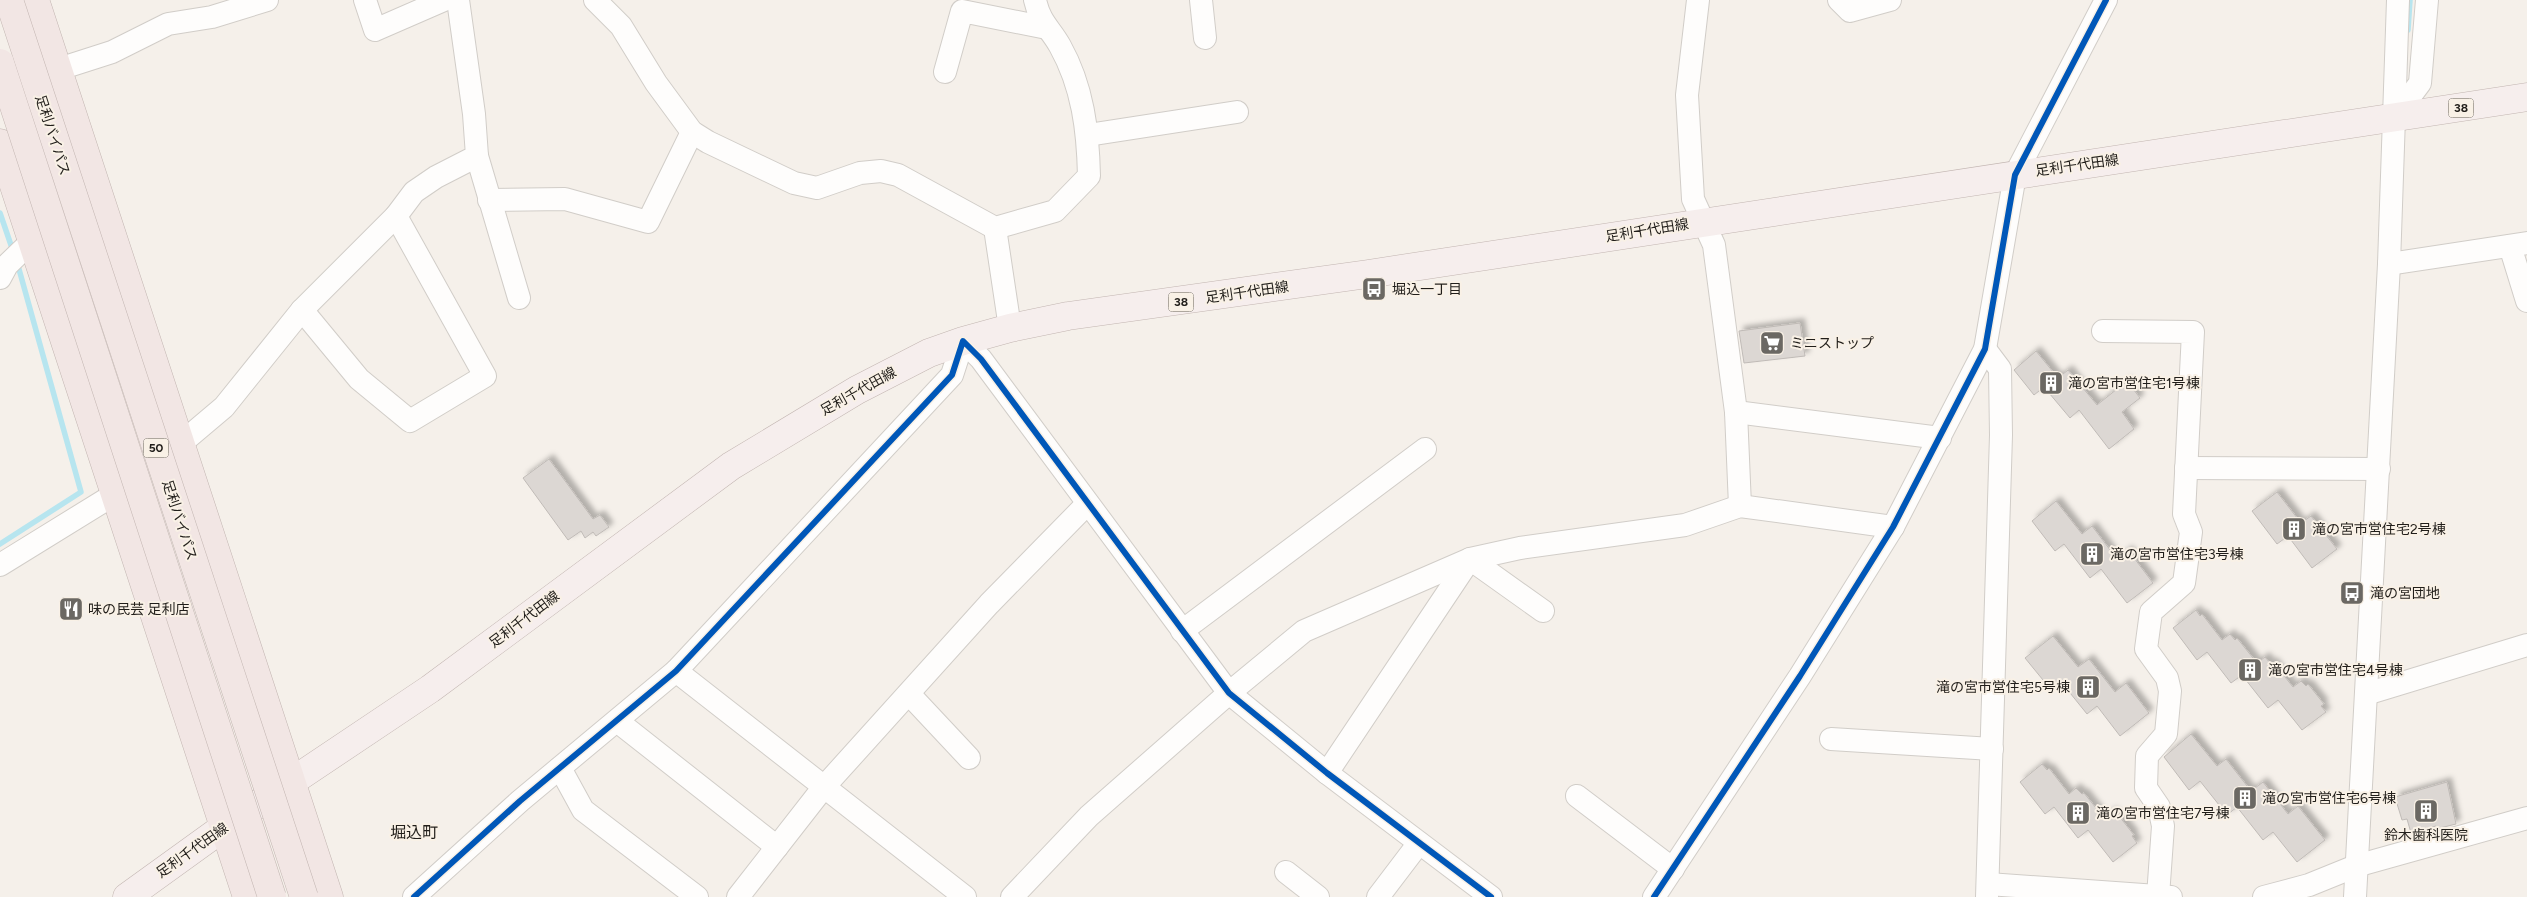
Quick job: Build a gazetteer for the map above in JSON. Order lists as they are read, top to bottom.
{
  "streets": {
    "highway": ["足利バイパス", "50"],
    "main road": ["38", "足利千代田線"]
  },
  "crossings": [
    ["足利千代田線", "50"]
  ],
  "districts": ["堀込町"],
  "places": {
    "bus stop": ["堀込一丁目", "滝の宮団地"],
    "supermarket": ["ミニストップ"],
    "building": [
      "滝の宮市営住宅1号棟",
      "滝の宮市営住宅2号棟",
      "滝の宮市営住宅3号棟",
      "滝の宮市営住宅4号棟",
      "滝の宮市営住宅5号棟",
      "滝の宮市営住宅6号棟",
      "鈴木歯科医院",
      "滝の宮市営住宅7号棟"
    ],
    "restaurant": ["味の民芸 足利店"]
  }
}
